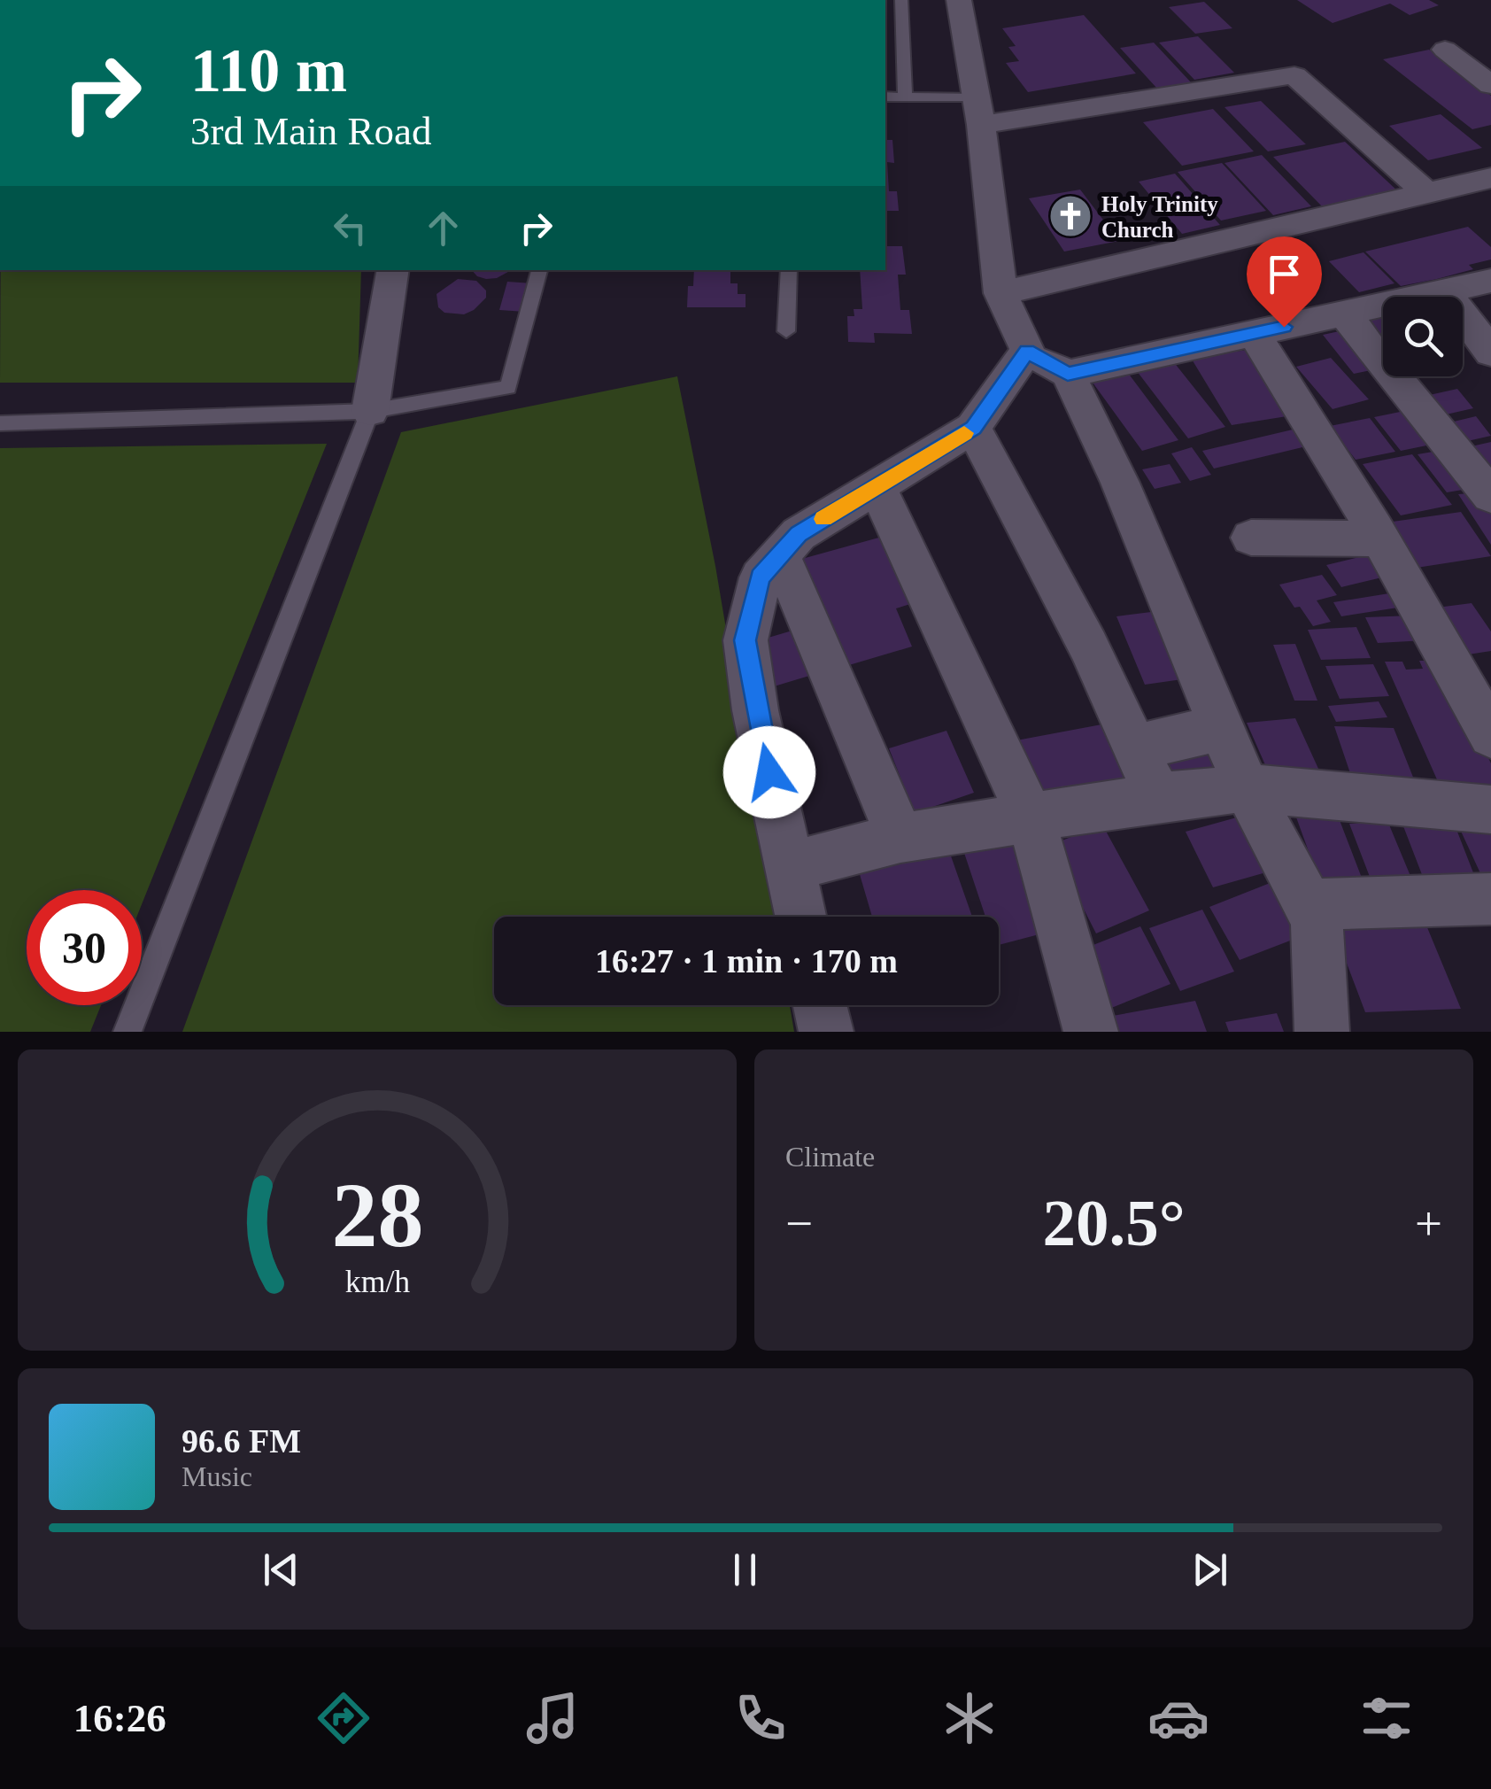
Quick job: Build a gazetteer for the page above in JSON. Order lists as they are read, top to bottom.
{
  "places": {
    "church": ["Holy Trinity Church"]
  },
  "page": {
    "turn": ["110 m", "3rd Main Road"],
    "limit": "30",
    "trip": "16:27 · 1 min · 170 m",
    "tile": "Climate",
    "heat": ["−", "20.5°", "+"],
    "song": ["96.6 FM", "Music"],
    "tabs": "16:26",
    "gauge": ["28", "km/h"]
  }
}
